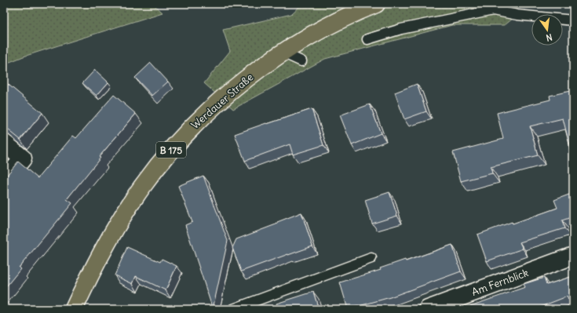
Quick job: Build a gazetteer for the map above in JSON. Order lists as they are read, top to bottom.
{
  "streets": {
    "main road": ["Werdauer Straße", "B 175"],
    "street": ["Am Fernblick"]
  },
  "north": "bottom"
}
